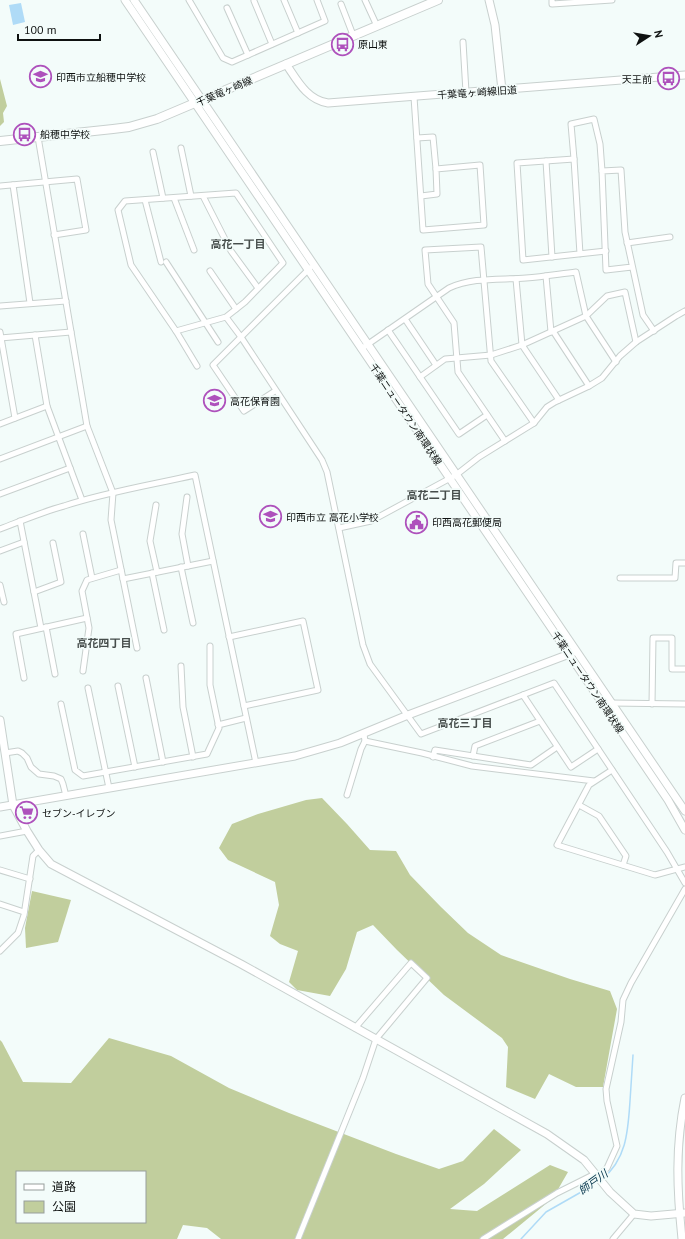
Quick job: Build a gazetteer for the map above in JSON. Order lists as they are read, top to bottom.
{
  "streets": {
    "main road": ["千葉竜ヶ崎線"],
    "street": ["千葉竜ヶ崎線旧道", "千葉ニュータウン南環状線"]
  },
  "crossings": [
    ["千葉竜ヶ崎線", "千葉竜ヶ崎線旧道"],
    ["千葉竜ヶ崎線", "千葉ニュータウン南環状線"]
  ],
  "districts": [
    "高花一丁目",
    "高花二丁目",
    "高花四丁目",
    "高花三丁目"
  ],
  "water": ["師戸川"],
  "places": {
    "bus stop": ["原山東", "天王前", "船穂中学校"],
    "school or university": ["印西市立船穂中学校", "高花保育園", "印西市立 高花小学校"],
    "public building": ["印西高花郵便局"],
    "supermarket": ["セブン-イレブン"]
  },
  "legend": ["道路", "公園"],
  "scale_bar": "100 m",
  "north": "right"
}
